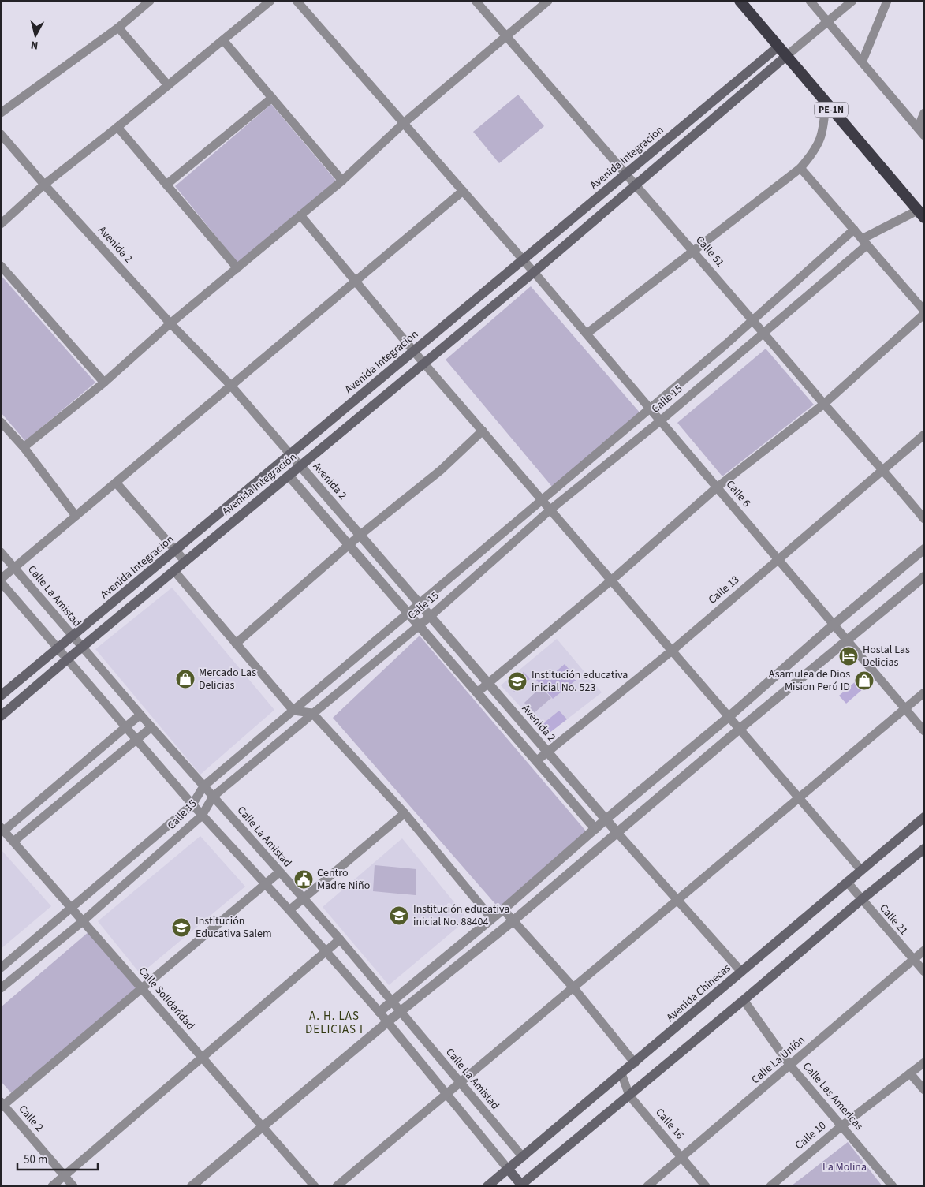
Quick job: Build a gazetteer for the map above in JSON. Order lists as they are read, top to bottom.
{
  "streets": {
    "highway": ["PE-1N"],
    "main road": ["Avenida Integracion", "Avenida Integración", "Avenida Chinecas"],
    "street": [
      "Avenida 2",
      "Calle 51",
      "Calle 15",
      "Calle 6",
      "Calle 13",
      "Calle La Amistad",
      "Calle 21",
      "Calle Solidaridad",
      "Calle La Unión",
      "Calle Las Americas",
      "Calle 2",
      "Calle 16",
      "Calle 10"
    ]
  },
  "crossings": [
    ["PE-1N", "Avenida Integracion"],
    ["PE-1N", "Calle 15"],
    ["PE-1N", "Avenida Integración"],
    ["Avenida Integracion", "Avenida 2"],
    ["Avenida Integracion", "Calle 51"],
    ["Avenida Integracion", "Calle 6"],
    ["Avenida Integracion", "Calle La Amistad"],
    ["Avenida 2", "Calle 15"],
    ["Avenida 2", "Avenida Integración"],
    ["Avenida 2", "Calle 13"],
    ["Calle 51", "Calle 15"],
    ["Calle 51", "Avenida Integración"],
    ["Calle 51", "Calle 13"],
    ["Calle 15", "Calle 6"],
    ["Calle 15", "Calle La Amistad"],
    ["Calle 15", "Calle Solidaridad"],
    ["Avenida Integración", "Calle 6"],
    ["Avenida Integración", "Calle La Amistad"],
    ["Calle 6", "Calle 13"],
    ["Calle La Amistad", "Avenida Chinecas"],
    ["Calle 21", "Avenida Chinecas"],
    ["Calle 21", "Calle La Unión"],
    ["Avenida Chinecas", "Calle 16"],
    ["Calle La Unión", "Calle Las Americas"],
    ["Calle La Unión", "Calle 16"],
    ["Calle Las Americas", "Calle 10"]
  ],
  "districts": ["A. H. LAS DELICIAS I"],
  "parks": ["La Molina"],
  "places": {
    "hotel": ["Hostal Las Delicias"],
    "shop": ["Mercado Las Delicias", "Asamulea de Dios Mision Perú ID"],
    "school or university": ["Institución educativa inicial No. 523", "Institución educativa inicial No. 88404", "Institución Educativa Salem"],
    "public building": ["Centro Madre Niño"]
  },
  "scale_bar": "50 m",
  "north": "bottom"
}
